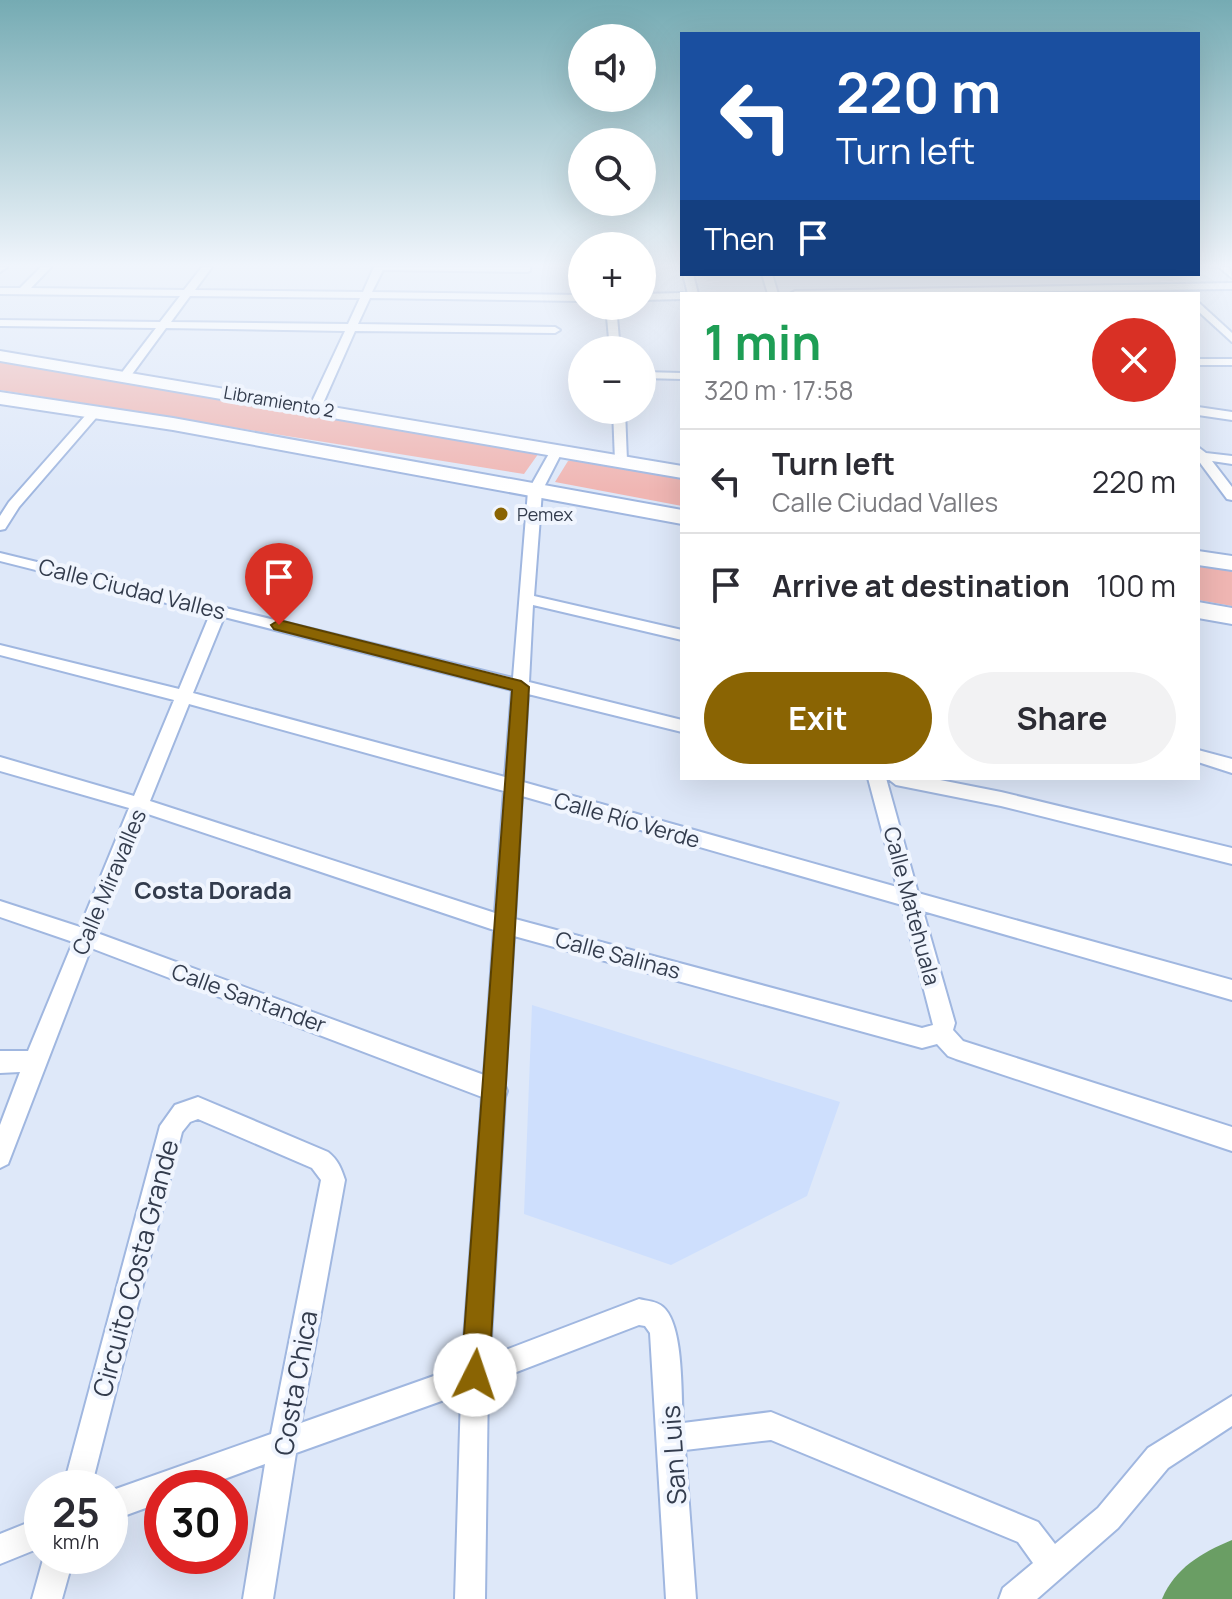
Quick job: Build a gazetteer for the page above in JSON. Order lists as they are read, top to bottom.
{
  "streets": {
    "main road": ["Libramiento 2"],
    "street": [
      "Calle Ciudad Valles",
      "Calle Río Verde",
      "Calle Miravalles",
      "Calle Matehuala",
      "Calle Salinas",
      "Calle Santander",
      "Circuito Costa Grande",
      "Costa Chica",
      "San Luis"
    ]
  },
  "crossings": [
    ["Calle Ciudad Valles", "Calle Miravalles"],
    ["Calle Río Verde", "Calle Miravalles"],
    ["Calle Río Verde", "Calle Matehuala"],
    ["Calle Miravalles", "Calle Salinas"],
    ["Calle Miravalles", "Calle Santander"],
    ["Calle Matehuala", "Calle Salinas"],
    ["Circuito Costa Grande", "Costa Chica"]
  ],
  "districts": ["Costa Dorada"],
  "places": ["Pemex"],
  "page": {
    "map_buttons": ["+", "−"],
    "turn": ["220 m", "Turn left"],
    "then": "Then",
    "heading": ["1 min", "320 m · 17:58"],
    "list": [
      {
        "name": "Turn left",
        "note": "Calle Ciudad Valles",
        "value": "220 m"
      },
      {
        "name": "Arrive at destination",
        "value": "100 m"
      }
    ],
    "buttons": ["Exit", "Share"],
    "speed": "25 km/h",
    "limit": "30"
  }
}
